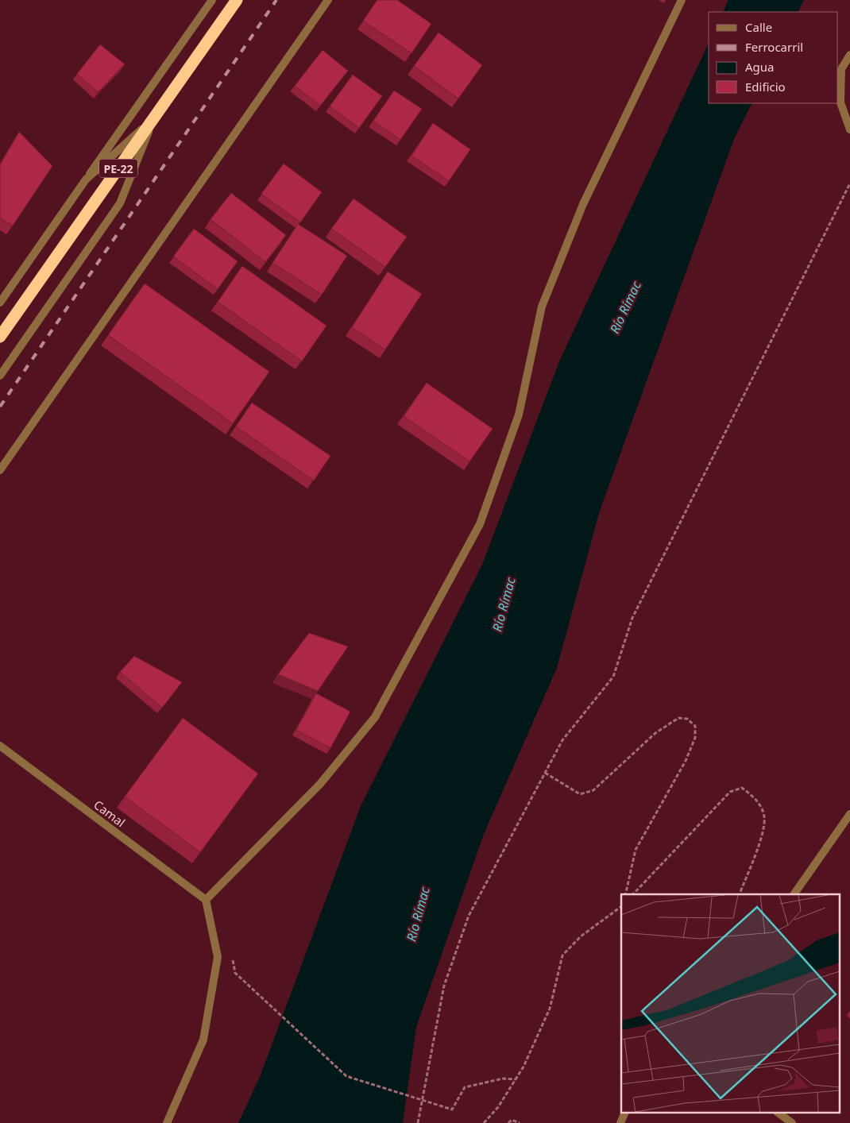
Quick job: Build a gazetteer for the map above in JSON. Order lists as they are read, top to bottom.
{
  "streets": {
    "highway": ["PE-22"],
    "street": ["Camal"]
  },
  "water": ["Río Rímac"],
  "legend": [
    "Calle",
    "Ferrocarril",
    "Agua",
    "Edificio"
  ]
}
